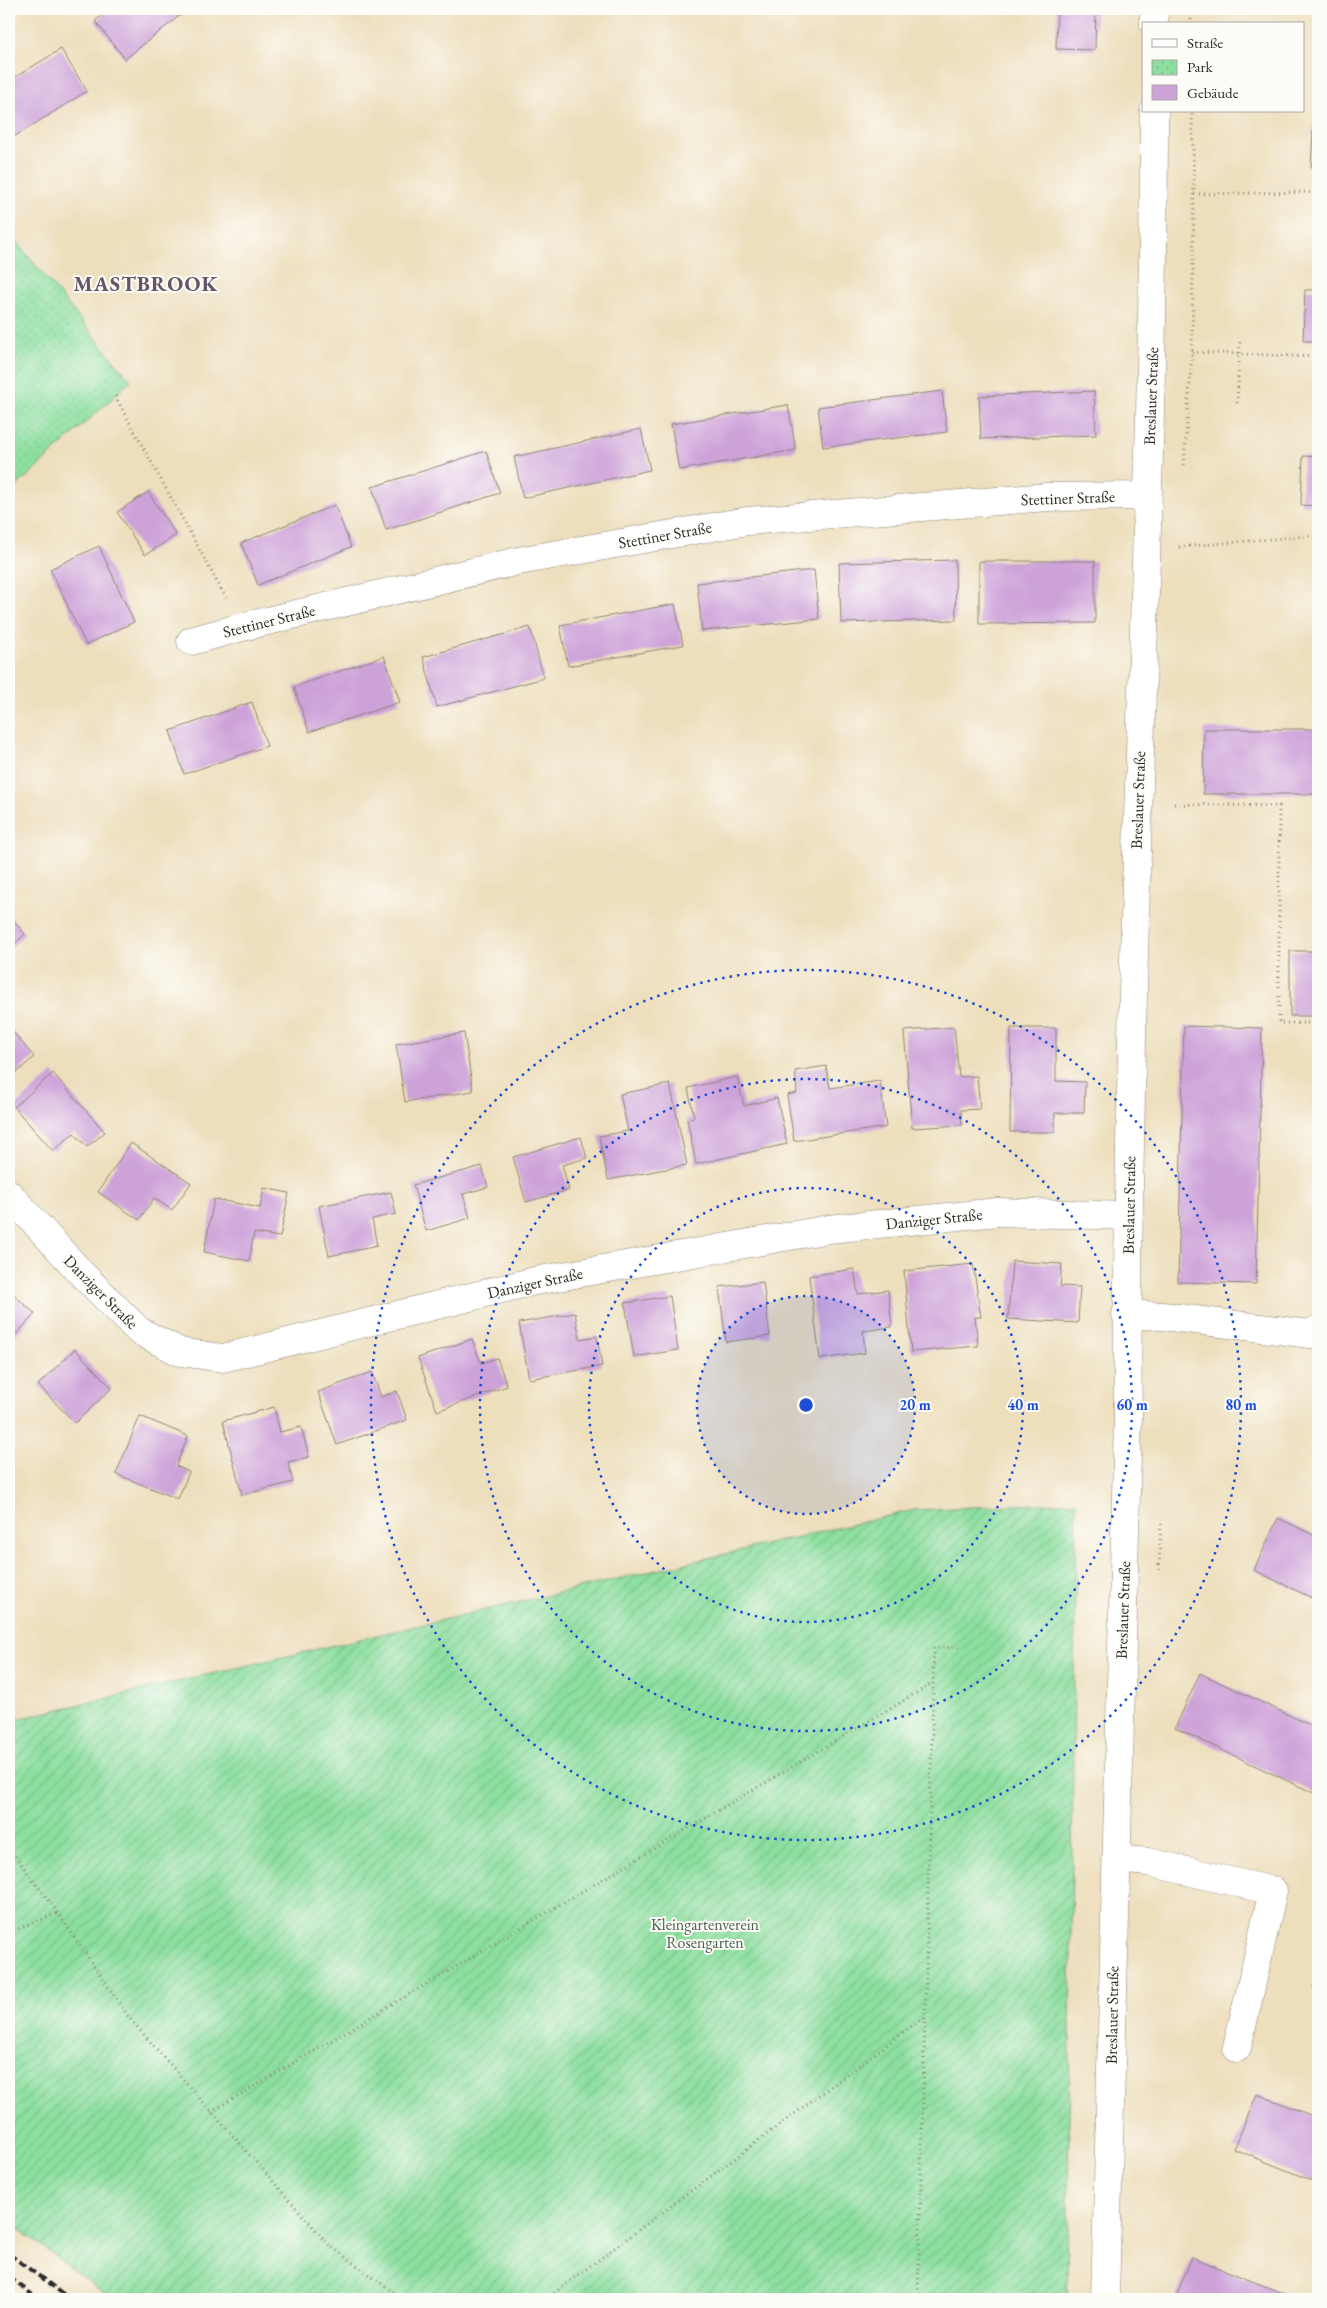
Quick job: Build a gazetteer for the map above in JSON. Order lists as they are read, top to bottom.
{
  "streets": {
    "street": ["Breslauer Straße", "Stettiner Straße", "Danziger Straße"]
  },
  "crossings": [
    ["Breslauer Straße", "Stettiner Straße"],
    ["Breslauer Straße", "Danziger Straße"]
  ],
  "districts": ["MASTBROOK"],
  "parks": ["Kleingartenverein Rosengarten"],
  "legend": ["Straße", "Park", "Gebäude"],
  "rings": [
    "20 m",
    "40 m",
    "60 m",
    "80 m"
  ]
}
